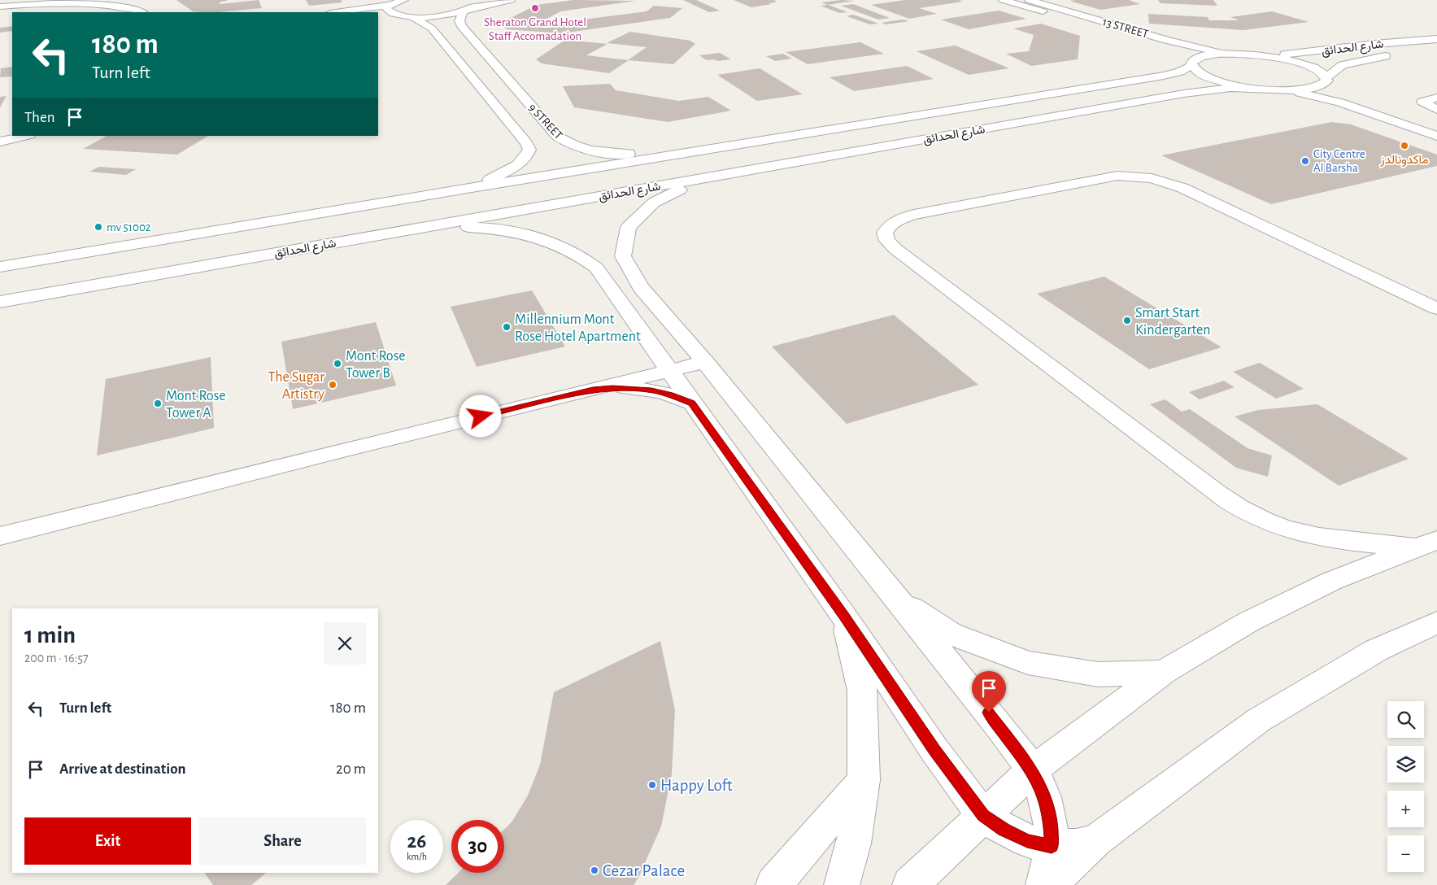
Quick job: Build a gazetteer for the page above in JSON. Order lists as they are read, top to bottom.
{
  "streets": {
    "street": ["13 STREET", "شارع الحدائق", "9 STREET"]
  },
  "crossings": [
    ["13 STREET", "شارع الحدائق"],
    ["شارع الحدائق", "9 STREET"]
  ],
  "places": [
    "Sheraton Grand Hotel Staff Accomadation",
    "ماكدونالدز",
    "City Centre Al Barsha",
    "mv 51002",
    "Smart Start Kindergarten",
    "Millennium Mont Rose Hotel Apartment",
    "Mont Rose Tower B",
    "The Sugar Artistry",
    "Mont Rose Tower A",
    "Happy Loft",
    "Cezar Palace"
  ],
  "page": {
    "turn": ["180 m", "Turn left"],
    "then": "Then",
    "heading": ["1 min", "200 m · 16:57"],
    "list": [
      {
        "name": "Turn left",
        "value": "180 m"
      },
      {
        "name": "Arrive at destination",
        "value": "20 m"
      }
    ],
    "map_buttons": ["+", "−"],
    "buttons": ["Exit", "Share"],
    "speed": "26 km/h",
    "limit": "30"
  }
}
